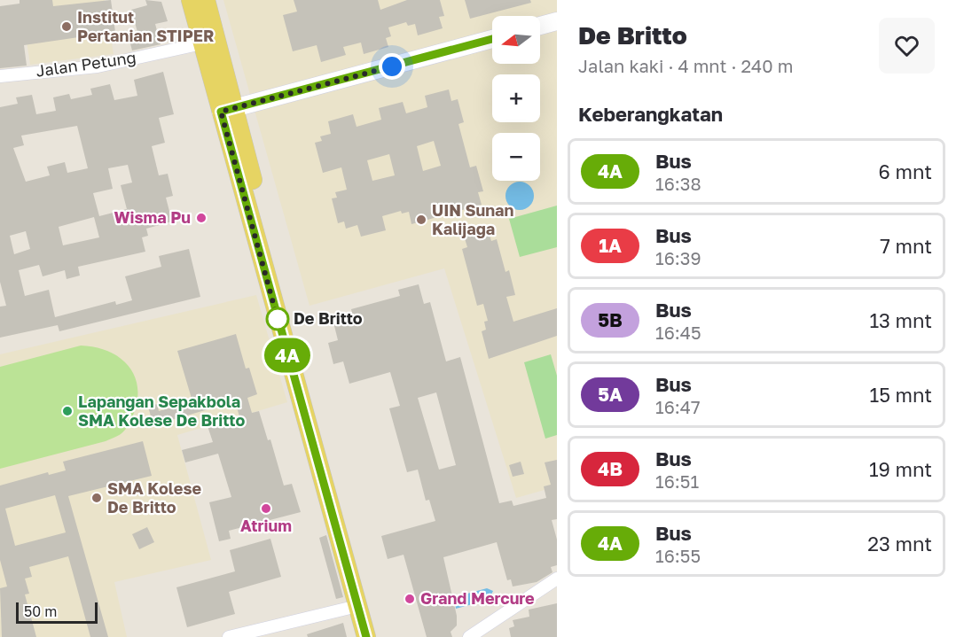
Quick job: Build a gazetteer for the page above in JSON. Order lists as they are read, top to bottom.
{
  "streets": {
    "street": ["Jalan Petung"]
  },
  "places": [
    "Institut Pertanian STIPER",
    "Wisma Pu",
    "UIN Sunan Kalijaga",
    "De Britto",
    "Lapangan Sepakbola SMA Kolese De Britto",
    "SMA Kolese De Britto",
    "Atrium",
    "Grand Mercure"
  ],
  "lines": ["bus line 4A"],
  "scale_bar": "50 m",
  "north": "left",
  "page": {
    "on_map": "4A",
    "heading": [
      ["De Britto", "Jalan kaki · 4 mnt · 240 m"],
      "Keberangkatan"
    ],
    "map_buttons": ["+", "−"],
    "list": [
      {
        "mark": "4A",
        "name": "Bus",
        "note": "16:38",
        "value": "6 mnt"
      },
      {
        "mark": "1A",
        "name": "Bus",
        "note": "16:39",
        "value": "7 mnt"
      },
      {
        "mark": "5B",
        "name": "Bus",
        "note": "16:45",
        "value": "13 mnt"
      },
      {
        "mark": "5A",
        "name": "Bus",
        "note": "16:47",
        "value": "15 mnt"
      },
      {
        "mark": "4B",
        "name": "Bus",
        "note": "16:51",
        "value": "19 mnt"
      },
      {
        "mark": "4A",
        "name": "Bus",
        "note": "16:55",
        "value": "23 mnt"
      }
    ],
    "scale": "50 m"
  }
}
